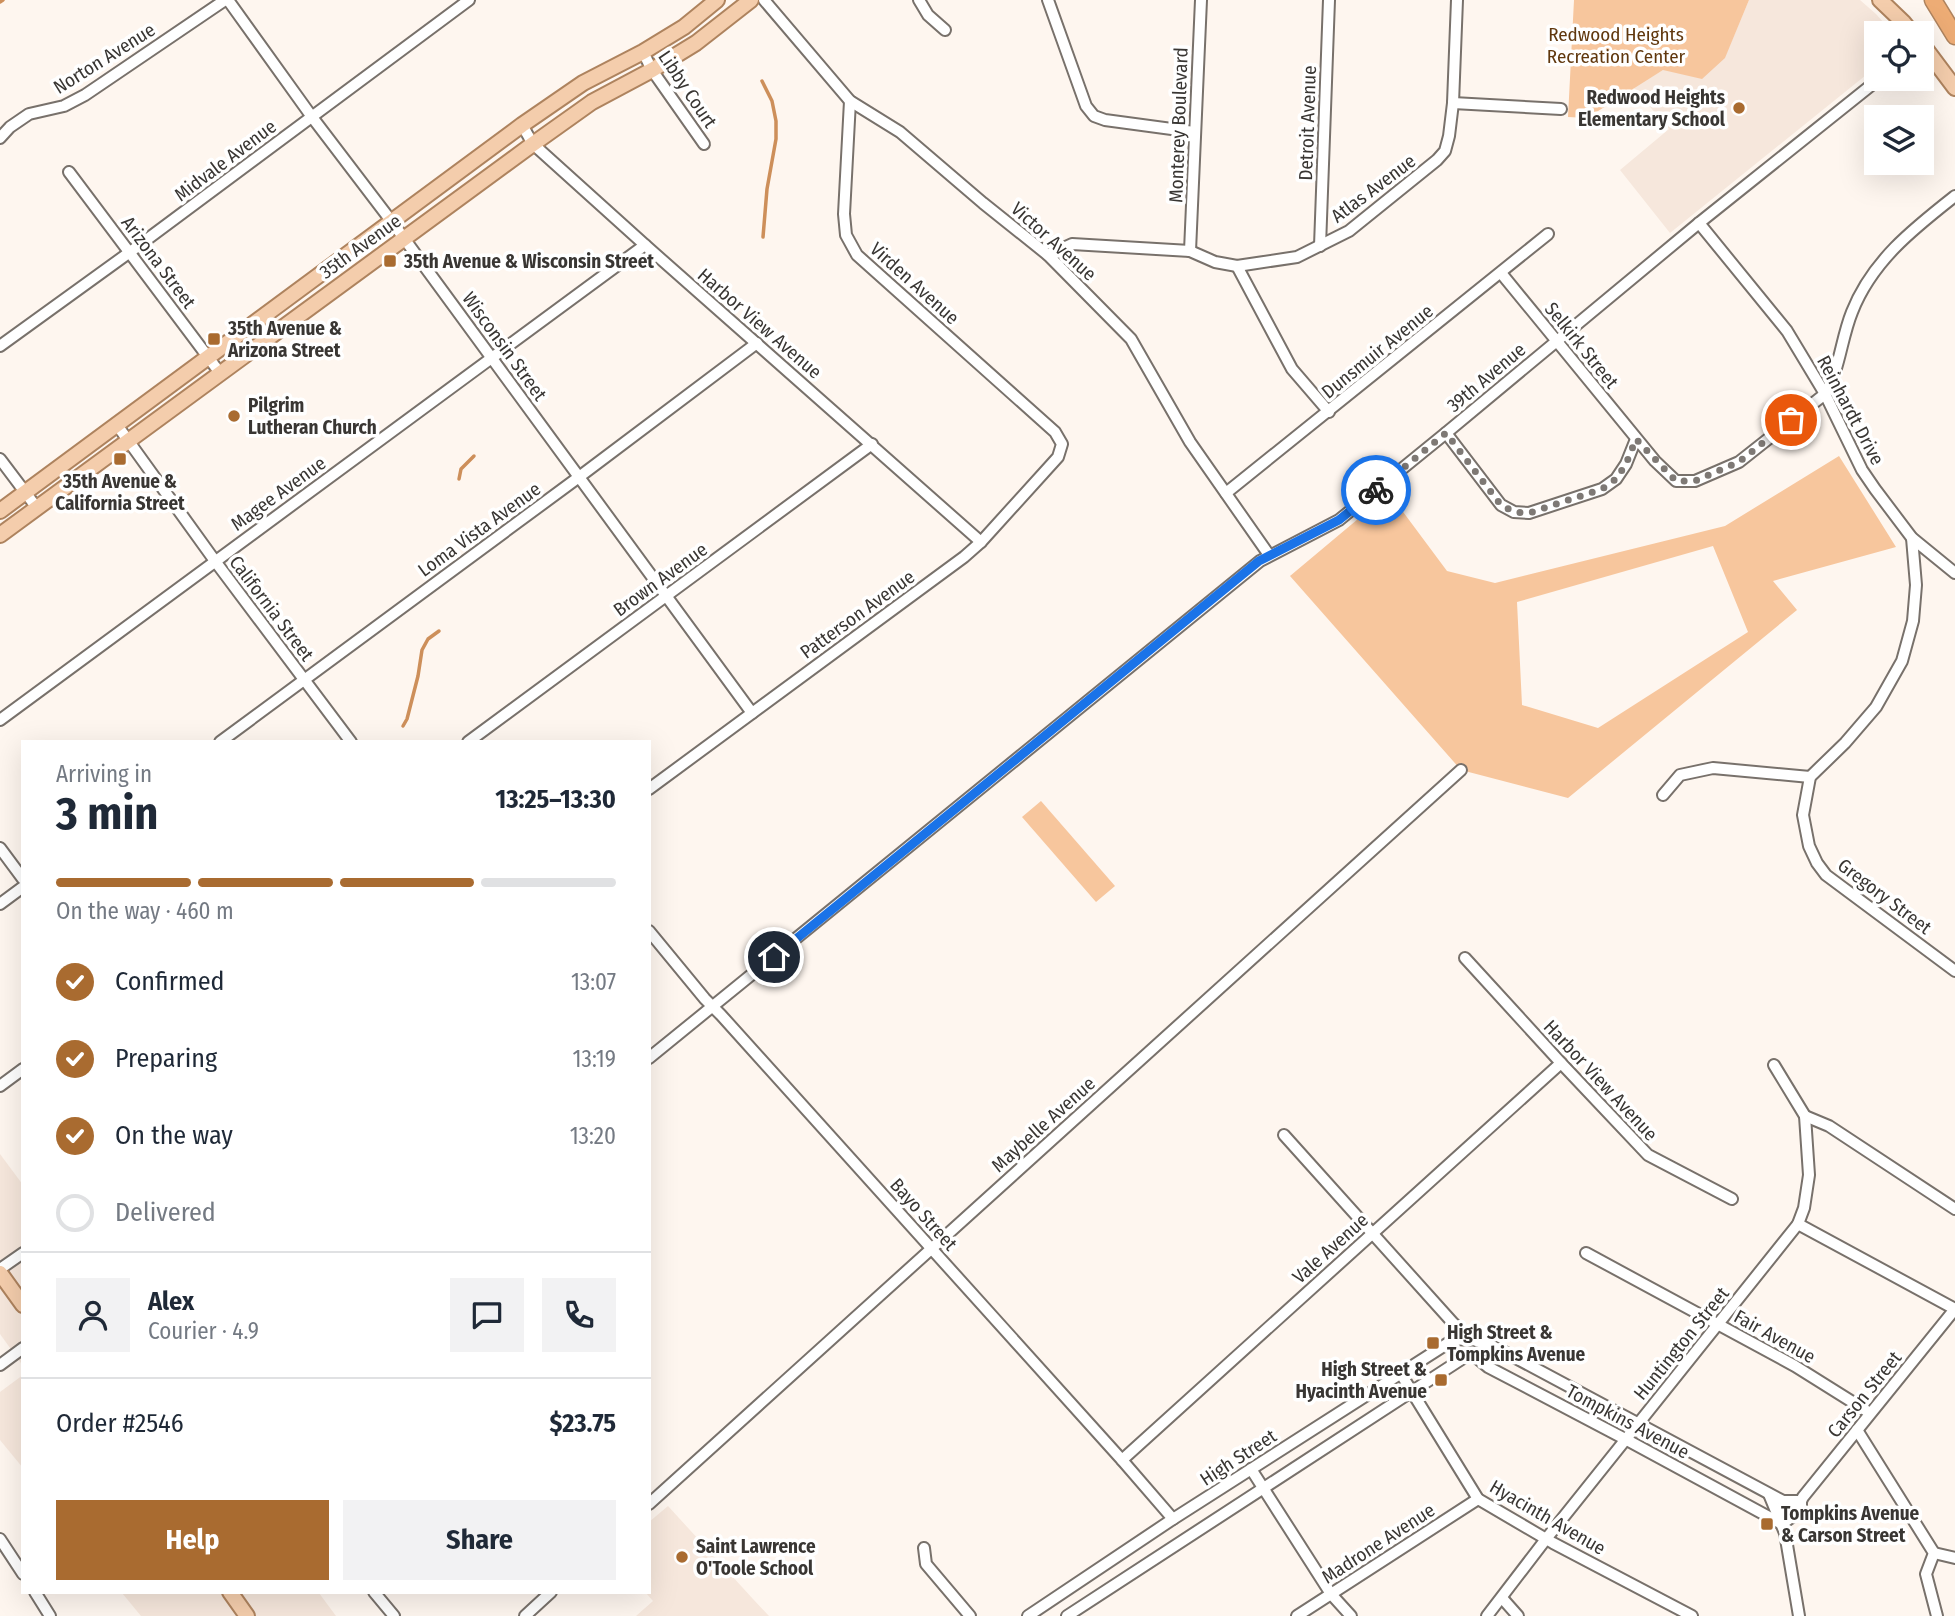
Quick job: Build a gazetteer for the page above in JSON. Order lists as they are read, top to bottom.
{
  "streets": {
    "main road": ["35th Avenue"],
    "street": [
      "Norton Avenue",
      "Libby Court",
      "Detroit Avenue",
      "Monterey Boulevard",
      "Midvale Avenue",
      "Atlas Avenue",
      "Victor Avenue",
      "Arizona Street",
      "Virden Avenue",
      "Harbor View Avenue",
      "Selkirk Street",
      "Wisconsin Street",
      "Dunsmuir Avenue",
      "39th Avenue",
      "Reinhardt Drive",
      "Magee Avenue",
      "Loma Vista Avenue",
      "Brown Avenue",
      "California Street",
      "Patterson Avenue",
      "Gregory Street",
      "Maybelle Avenue",
      "Bayo Street",
      "Vale Avenue",
      "Fair Avenue",
      "Huntington Street",
      "Carson Street",
      "Tompkins Avenue",
      "High Street",
      "Hyacinth Avenue",
      "Madrone Avenue"
    ]
  },
  "crossings": [
    ["Norton Avenue", "Wisconsin Street"],
    ["Libby Court", "35th Avenue"],
    ["Detroit Avenue", "Atlas Avenue"],
    ["Monterey Boulevard", "Atlas Avenue"],
    ["Midvale Avenue", "Arizona Street"],
    ["Midvale Avenue", "Wisconsin Street"],
    ["Atlas Avenue", "Victor Avenue"],
    ["Victor Avenue", "Virden Avenue"],
    ["Victor Avenue", "Dunsmuir Avenue"],
    ["Victor Avenue", "39th Avenue"],
    ["35th Avenue", "Arizona Street"],
    ["35th Avenue", "Harbor View Avenue"],
    ["35th Avenue", "Wisconsin Street"],
    ["35th Avenue", "California Street"],
    ["Virden Avenue", "Patterson Avenue"],
    ["Harbor View Avenue", "Magee Avenue"],
    ["Harbor View Avenue", "Loma Vista Avenue"],
    ["Harbor View Avenue", "Brown Avenue"],
    ["Harbor View Avenue", "Patterson Avenue"],
    ["Harbor View Avenue", "Vale Avenue"],
    ["Selkirk Street", "Dunsmuir Avenue"],
    ["Selkirk Street", "39th Avenue"],
    ["Selkirk Street", "Reinhardt Drive"],
    ["Wisconsin Street", "Magee Avenue"],
    ["Wisconsin Street", "Loma Vista Avenue"],
    ["Wisconsin Street", "Brown Avenue"],
    ["Wisconsin Street", "Patterson Avenue"],
    ["39th Avenue", "Reinhardt Drive"],
    ["39th Avenue", "Bayo Street"],
    ["Magee Avenue", "California Street"],
    ["Loma Vista Avenue", "California Street"],
    ["Maybelle Avenue", "Bayo Street"],
    ["Bayo Street", "Vale Avenue"],
    ["Bayo Street", "High Street"],
    ["Vale Avenue", "Tompkins Avenue"],
    ["Fair Avenue", "Huntington Street"],
    ["Fair Avenue", "Carson Street"],
    ["Huntington Street", "Tompkins Avenue"],
    ["Huntington Street", "Hyacinth Avenue"],
    ["Carson Street", "Tompkins Avenue"],
    ["Tompkins Avenue", "High Street"],
    ["High Street", "Hyacinth Avenue"],
    ["Hyacinth Avenue", "Madrone Avenue"]
  ],
  "parks": ["Redwood Heights Recreation Center"],
  "places": {
    "other": ["Redwood Heights Elementary School", "Pilgrim Lutheran Church", "Saint Lawrence O'Toole School"],
    "transit": [
      "35th Avenue & Wisconsin Street",
      "35th Avenue & Arizona Street",
      "35th Avenue & California Street",
      "High Street & Tompkins Avenue",
      "High Street & Hyacinth Avenue",
      "Tompkins Avenue & Carson Street"
    ]
  },
  "page": {
    "heading": ["3 min", "Arriving in", "13:25–13:30"],
    "panel": [
      "Alex",
      "Courier · 4.9",
      "Order #2546",
      "$23.75"
    ],
    "bar": "On the way · 460 m",
    "list": [
      ["Confirmed", "13:07"],
      ["Preparing", "13:19"],
      ["On the way", "13:20"],
      "Delivered"
    ],
    "buttons": ["Help", "Share"]
  }
}
